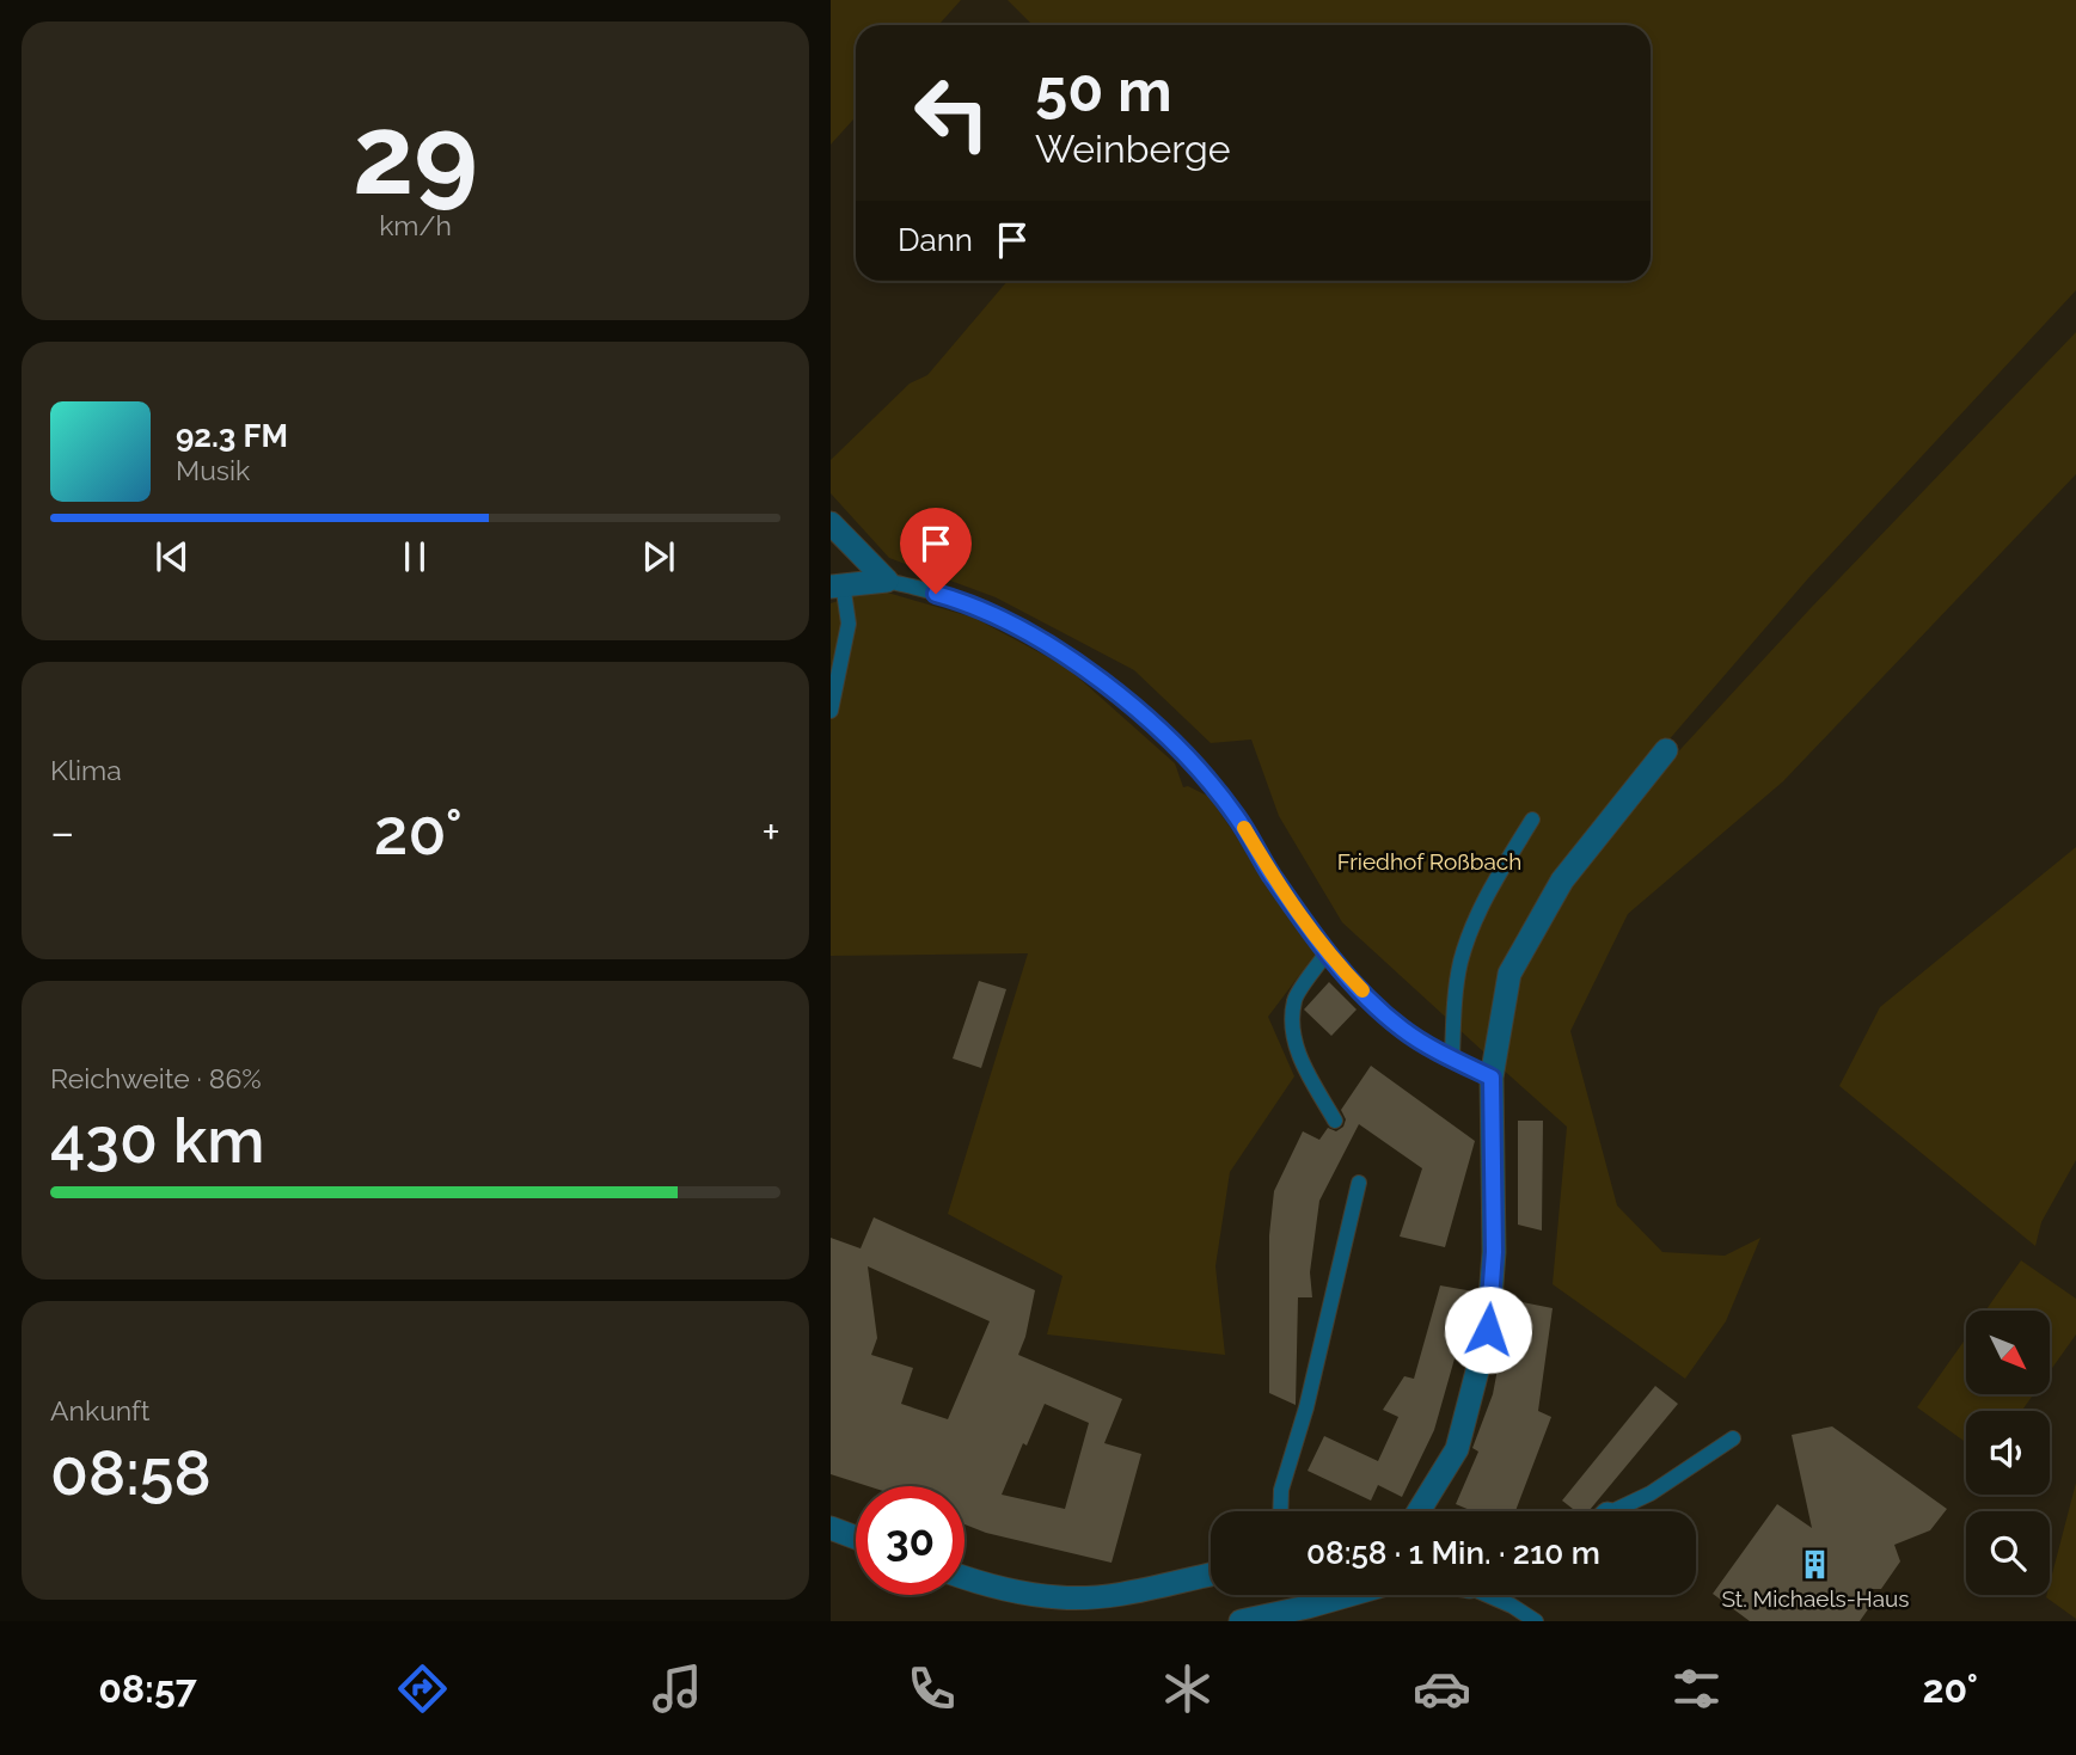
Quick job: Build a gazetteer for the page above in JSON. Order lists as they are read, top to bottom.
{
  "parks": ["Friedhof Roßbach"],
  "places": {
    "building": ["St. Michaels-Haus"]
  },
  "north": "bottom right",
  "page": {
    "tile": [
      ["29", "km/h"],
      "Klima",
      ["Reichweite · 86%", "430 km"],
      ["Ankunft", "08:58"]
    ],
    "turn": ["50 m", "Weinberge"],
    "then": "Dann",
    "song": ["92.3 FM", "Musik"],
    "heat": ["−", "20°", "+"],
    "limit": "30",
    "trip": "08:58 · 1 Min. · 210 m",
    "tabs": ["08:57", "20°"]
  }
}
